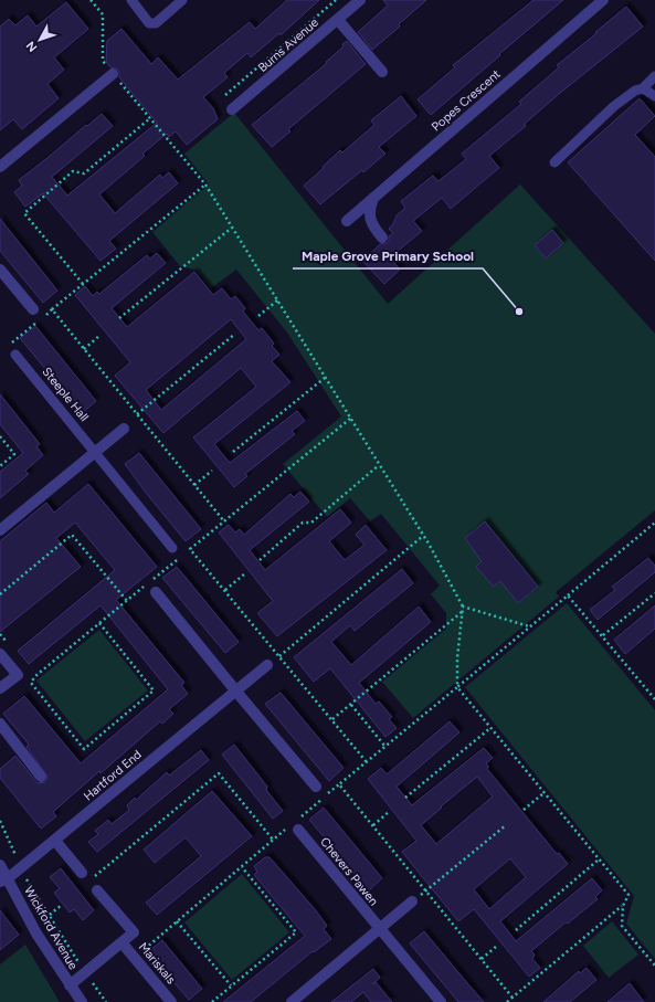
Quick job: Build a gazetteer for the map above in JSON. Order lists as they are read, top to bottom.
{
  "streets": {
    "street": [
      "Burns Avenue",
      "Popes Crescent",
      "Hartford End",
      "Chevers Pawen",
      "Wickford Avenue",
      "Mariskals"
    ],
    "lane": ["Steeple Hall"]
  },
  "crossings": [
    ["Hartford End", "Wickford Avenue"],
    ["Wickford Avenue", "Mariskals"]
  ],
  "places": ["Maple Grove Primary School"],
  "north": "bottom left"
}
